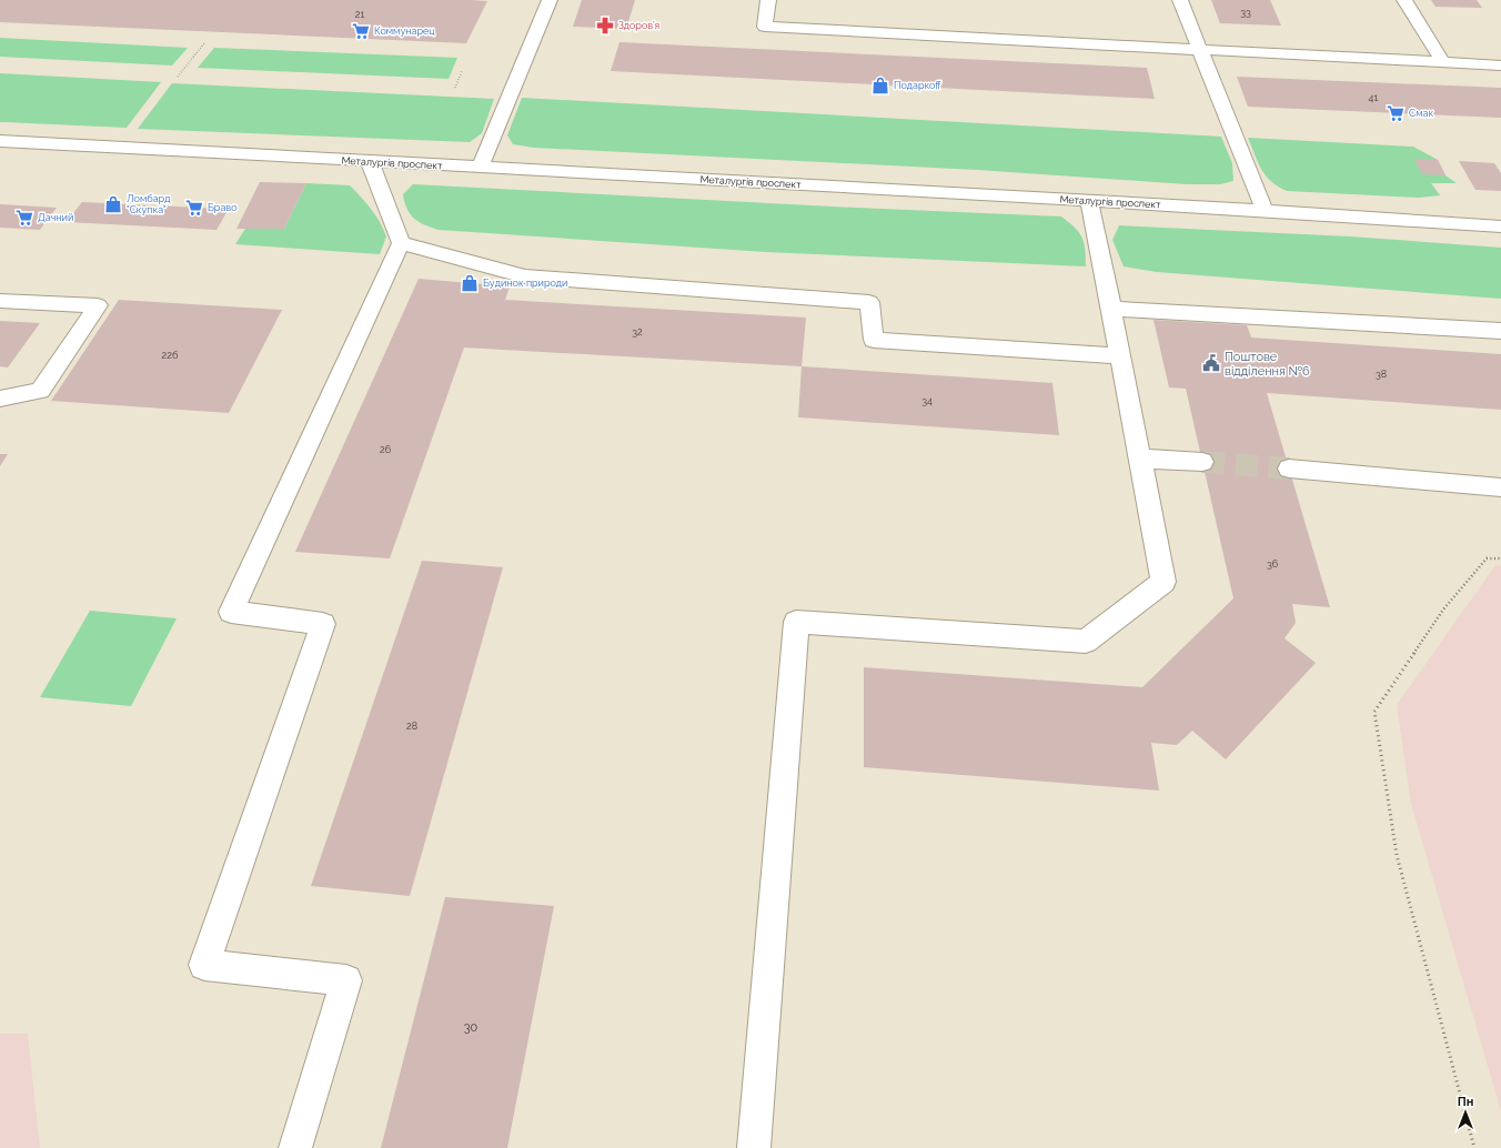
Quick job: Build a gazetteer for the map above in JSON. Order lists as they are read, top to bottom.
{
  "streets": {
    "street": ["Металургів проспект"]
  },
  "places": {
    "pharmacy": ["Здоров'я"],
    "supermarket": [
      "Коммунарец",
      "Смак",
      "Браво",
      "Дачний"
    ],
    "shop": ["Подаркоff", "Ломбард \"Скупка\"", "Будинок природи"],
    "public building": ["Поштове відділення №6"]
  },
  "house_numbers": [
    "33",
    "21",
    "41",
    "32",
    "22б",
    "38",
    "34",
    "26",
    "36",
    "28",
    "30"
  ],
  "north": "top"
}
